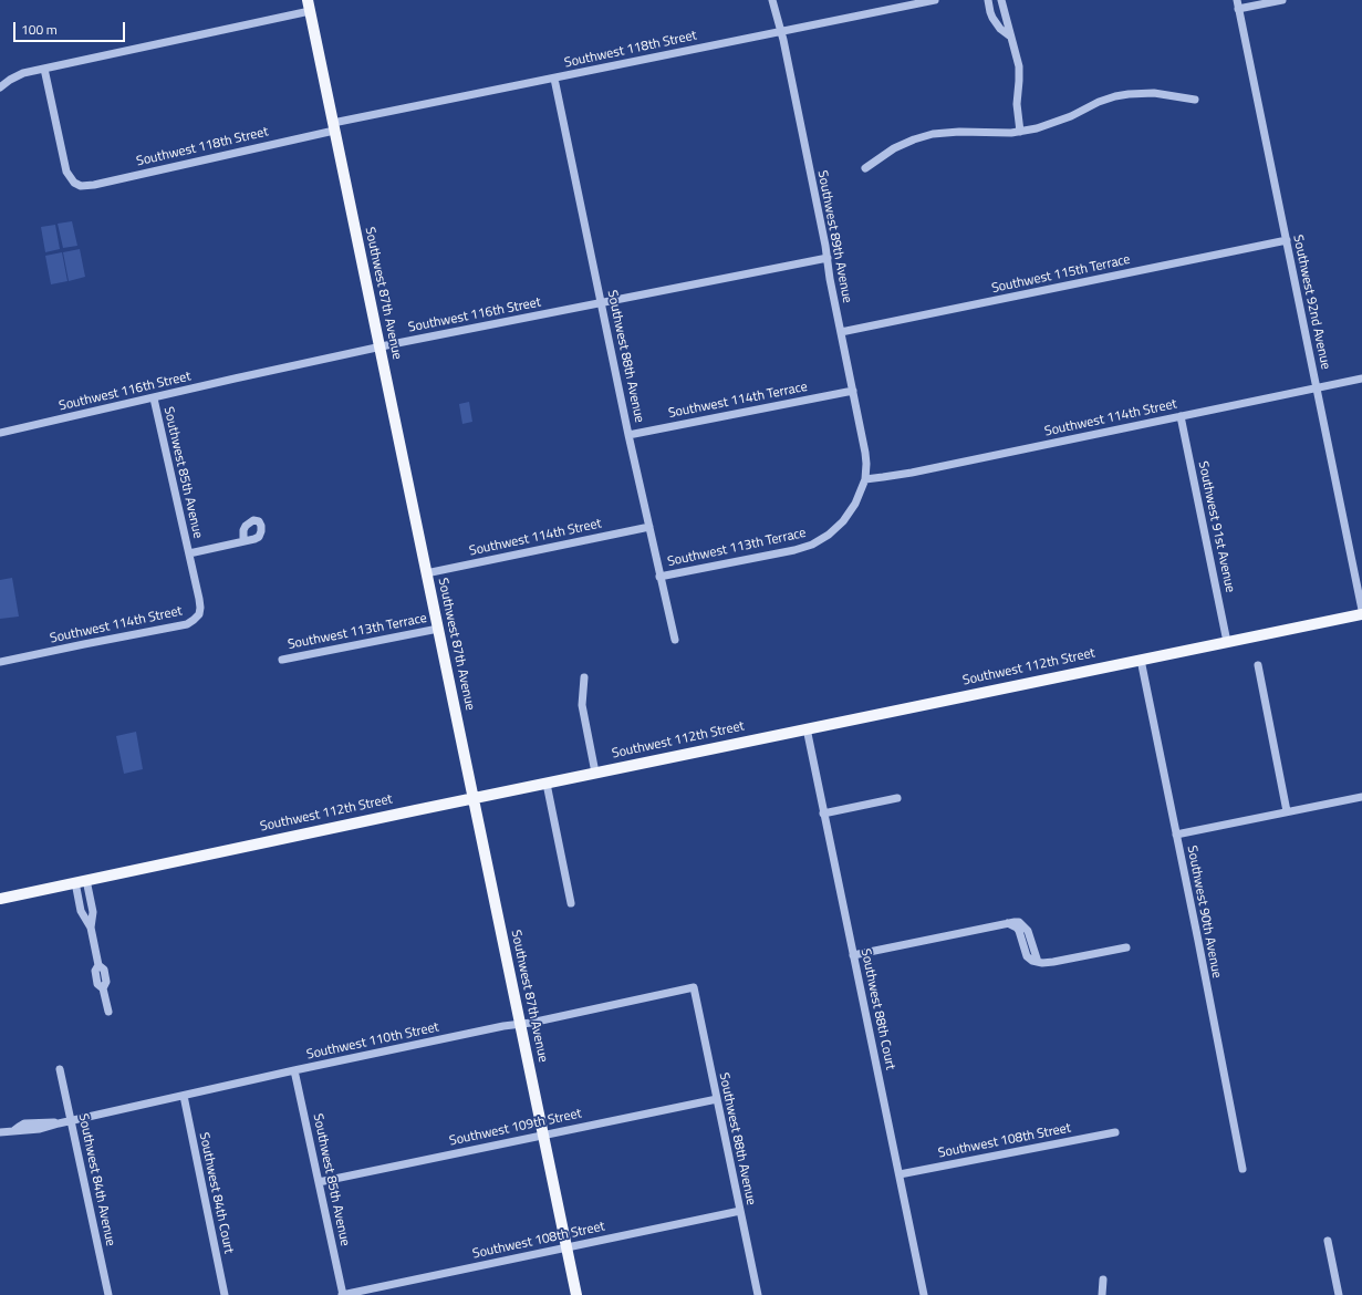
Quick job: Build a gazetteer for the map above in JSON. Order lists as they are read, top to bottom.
{
  "streets": {
    "main road": ["Southwest 87th Avenue", "Southwest 112th Street"],
    "street": [
      "Southwest 118th Street",
      "Southwest 89th Avenue",
      "Southwest 115th Terrace",
      "Southwest 92nd Avenue",
      "Southwest 116th Street",
      "Southwest 88th Avenue",
      "Southwest 114th Terrace",
      "Southwest 114th Street",
      "Southwest 85th Avenue",
      "Southwest 91st Avenue",
      "Southwest 113th Terrace",
      "Southwest 90th Avenue",
      "Southwest 88th Court",
      "Southwest 110th Street",
      "Southwest 109th Street",
      "Southwest 108th Street",
      "Southwest 84th Avenue",
      "Southwest 84th Court"
    ]
  },
  "crossings": [
    ["Southwest 118th Street", "Southwest 89th Avenue"],
    ["Southwest 118th Street", "Southwest 87th Avenue"],
    ["Southwest 118th Street", "Southwest 88th Avenue"],
    ["Southwest 89th Avenue", "Southwest 115th Terrace"],
    ["Southwest 89th Avenue", "Southwest 116th Street"],
    ["Southwest 89th Avenue", "Southwest 114th Terrace"],
    ["Southwest 89th Avenue", "Southwest 114th Street"],
    ["Southwest 89th Avenue", "Southwest 113th Terrace"],
    ["Southwest 115th Terrace", "Southwest 92nd Avenue"],
    ["Southwest 87th Avenue", "Southwest 116th Street"],
    ["Southwest 87th Avenue", "Southwest 114th Street"],
    ["Southwest 87th Avenue", "Southwest 113th Terrace"],
    ["Southwest 87th Avenue", "Southwest 112th Street"],
    ["Southwest 87th Avenue", "Southwest 110th Street"],
    ["Southwest 87th Avenue", "Southwest 109th Street"],
    ["Southwest 87th Avenue", "Southwest 108th Street"],
    ["Southwest 92nd Avenue", "Southwest 114th Street"],
    ["Southwest 116th Street", "Southwest 88th Avenue"],
    ["Southwest 116th Street", "Southwest 85th Avenue"],
    ["Southwest 88th Avenue", "Southwest 114th Terrace"],
    ["Southwest 88th Avenue", "Southwest 114th Street"],
    ["Southwest 88th Avenue", "Southwest 113th Terrace"],
    ["Southwest 88th Avenue", "Southwest 110th Street"],
    ["Southwest 88th Avenue", "Southwest 109th Street"],
    ["Southwest 88th Avenue", "Southwest 108th Street"],
    ["Southwest 114th Street", "Southwest 85th Avenue"],
    ["Southwest 114th Street", "Southwest 91st Avenue"],
    ["Southwest 114th Street", "Southwest 113th Terrace"],
    ["Southwest 85th Avenue", "Southwest 110th Street"],
    ["Southwest 85th Avenue", "Southwest 109th Street"],
    ["Southwest 85th Avenue", "Southwest 108th Street"],
    ["Southwest 91st Avenue", "Southwest 112th Street"],
    ["Southwest 112th Street", "Southwest 90th Avenue"],
    ["Southwest 112th Street", "Southwest 88th Court"],
    ["Southwest 88th Court", "Southwest 108th Street"],
    ["Southwest 110th Street", "Southwest 84th Avenue"],
    ["Southwest 110th Street", "Southwest 84th Court"]
  ],
  "scale_bar": "100 m"
}
